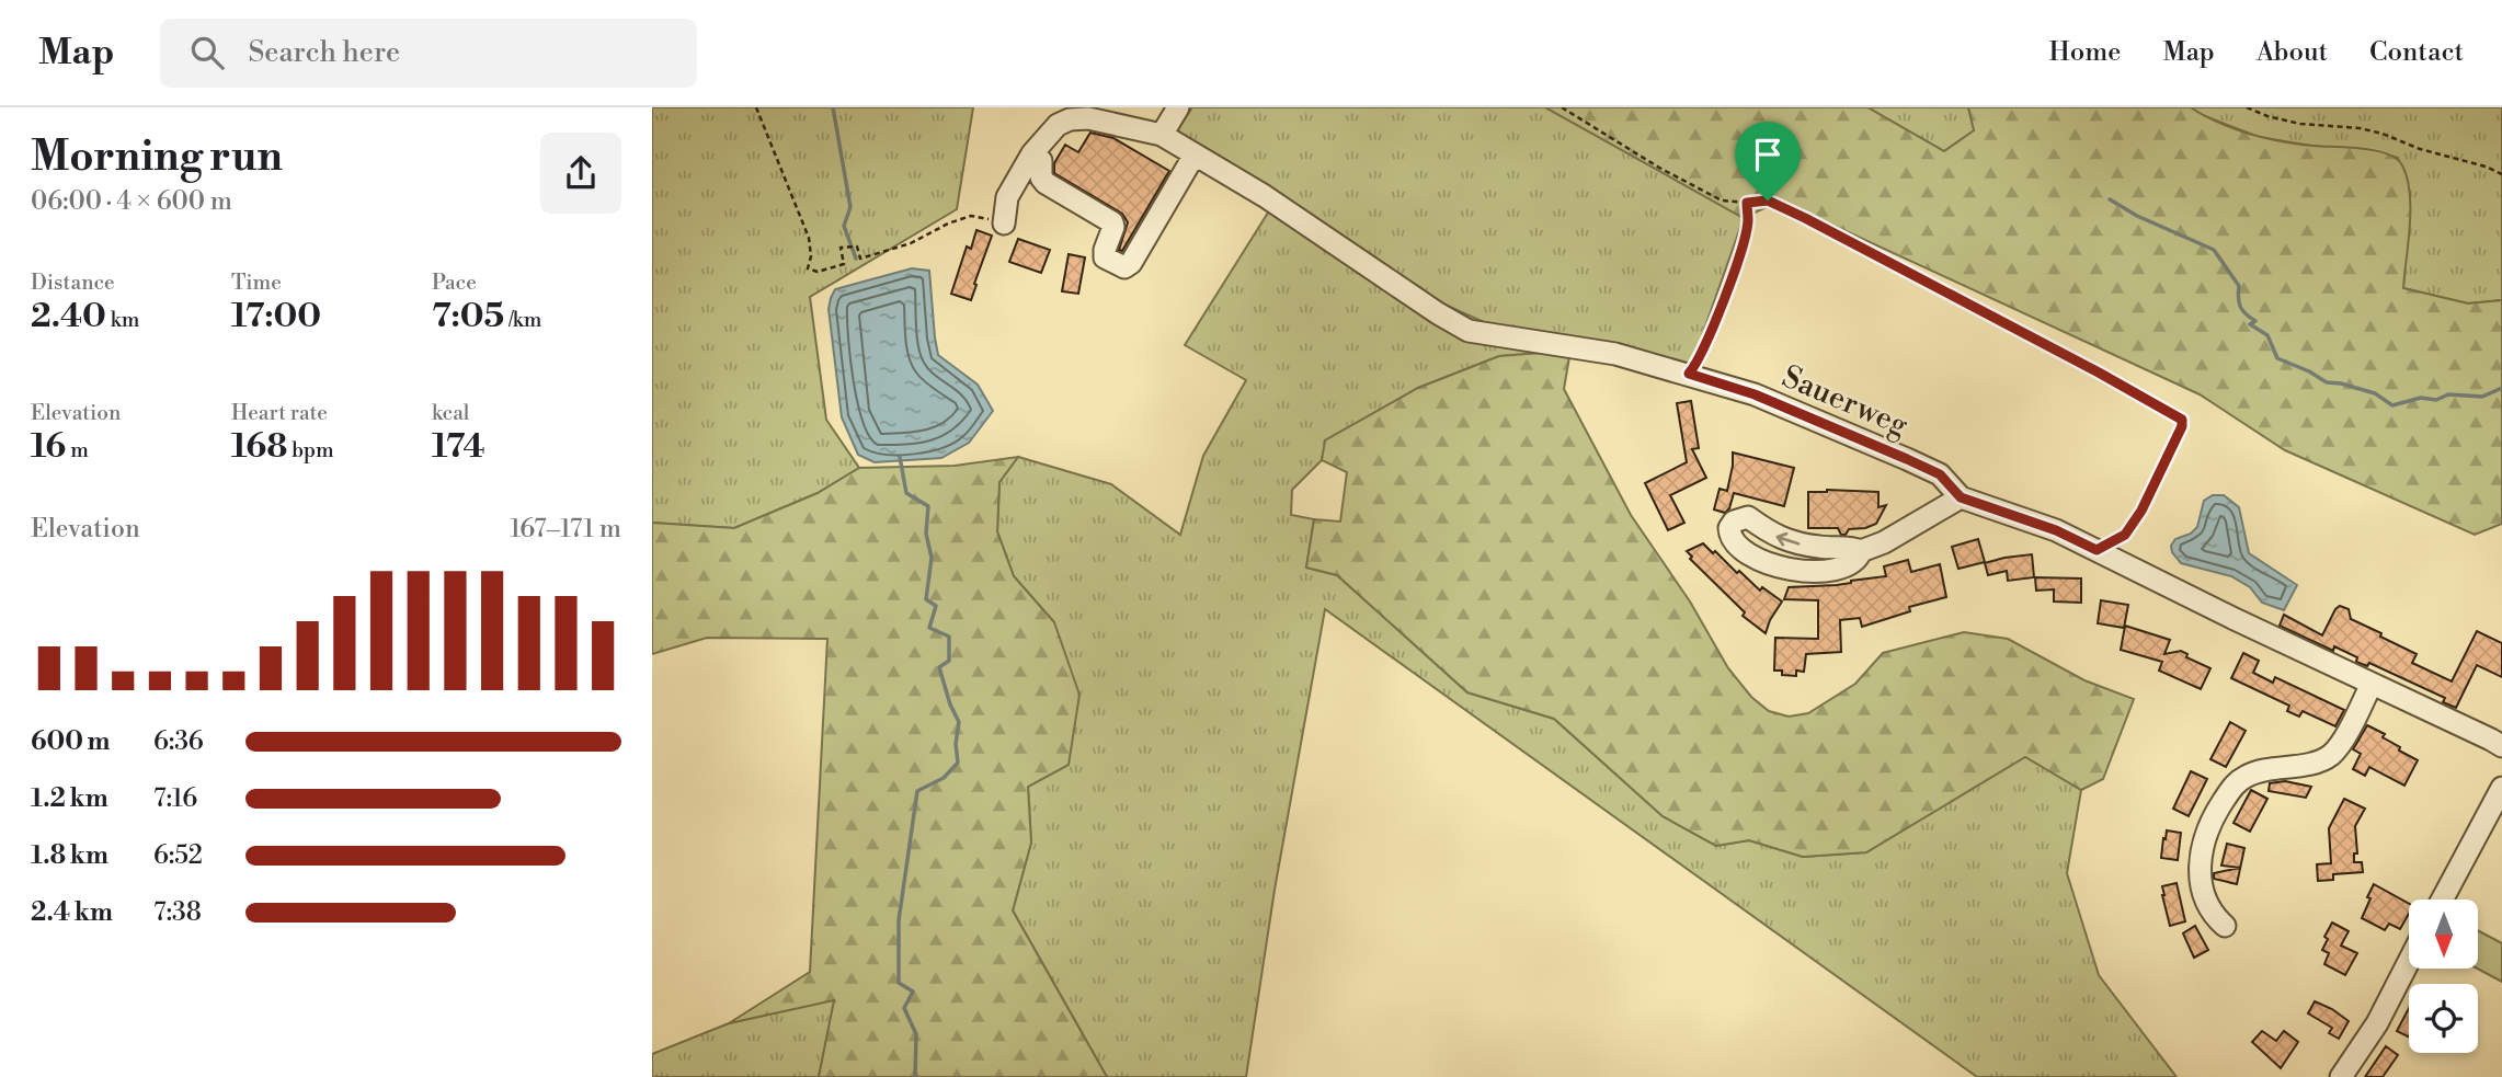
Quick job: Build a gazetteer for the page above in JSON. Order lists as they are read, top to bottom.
{
  "streets": {
    "street": ["Sauerweg"]
  },
  "north": "bottom",
  "page": {
    "header": "Map",
    "search": "Search here",
    "nav": [
      "Home",
      "Map",
      "About",
      "Contact"
    ],
    "heading": ["Morning run", "06:00 · 4 × 600 m"],
    "stats": [
      ["Distance", "2.40 km"],
      ["Time", "17:00"],
      ["Pace", "7:05 /km"],
      ["Elevation", "16 m"],
      ["Heart rate", "168 bpm"],
      ["kcal", "174"]
    ],
    "chart": ["Elevation", "167–171 m"],
    "list": [
      {
        "name": "600 m",
        "note": "6:36"
      },
      {
        "name": "1.2 km",
        "note": "7:16"
      },
      {
        "name": "1.8 km",
        "note": "6:52"
      },
      {
        "name": "2.4 km",
        "note": "7:38"
      }
    ]
  }
}
